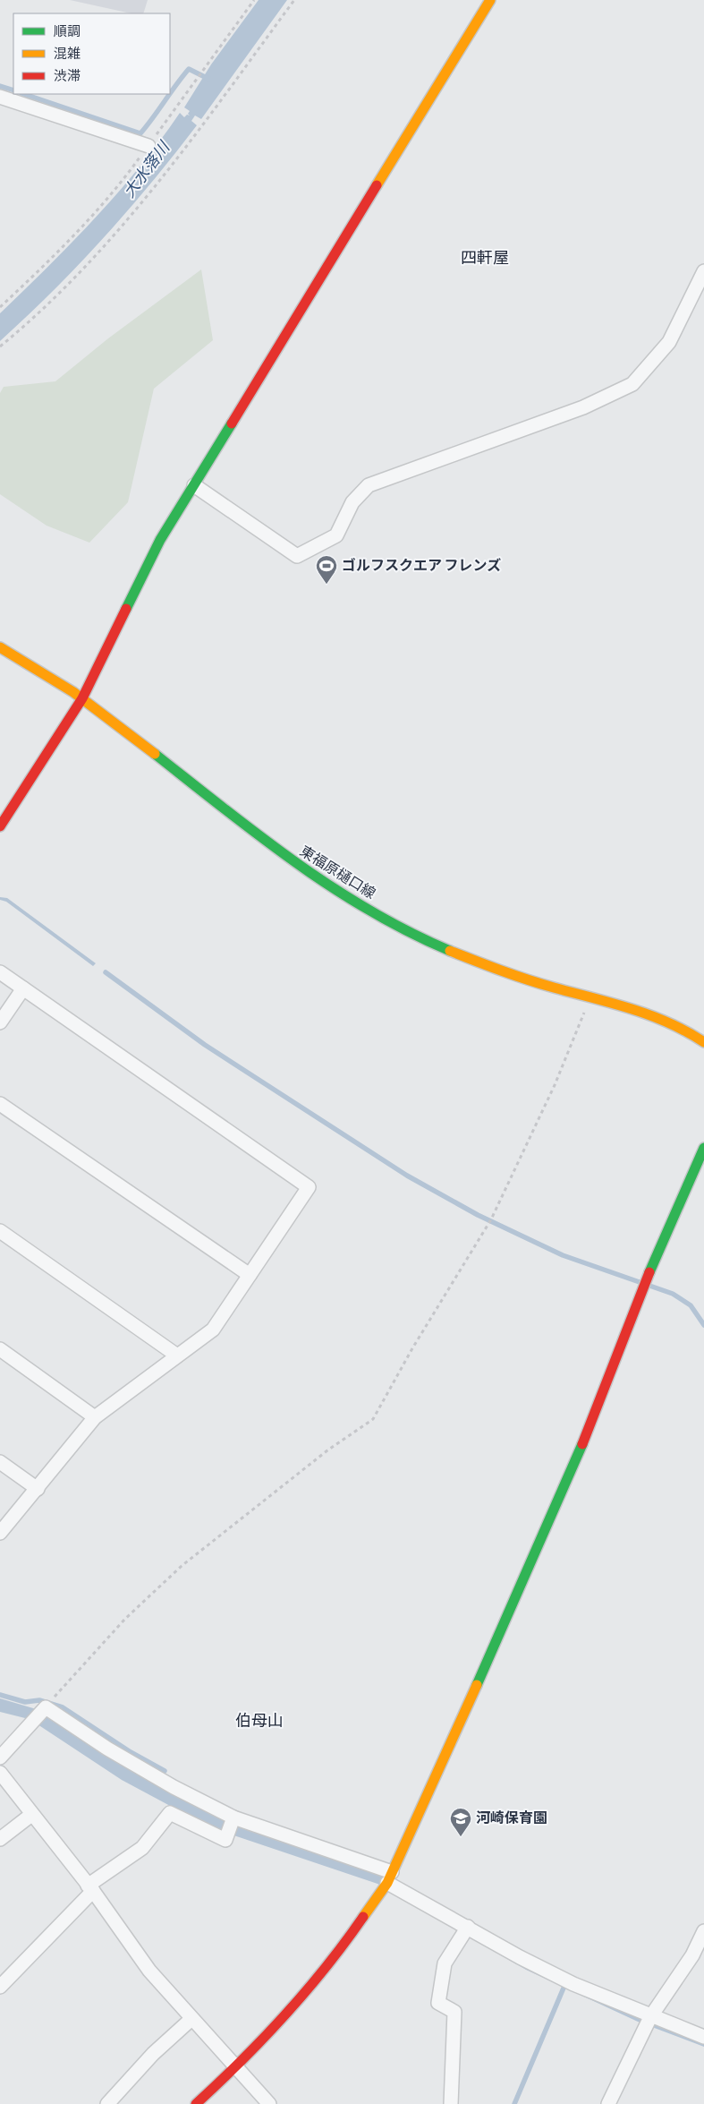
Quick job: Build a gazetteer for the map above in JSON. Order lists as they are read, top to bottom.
{
  "streets": {
    "street": ["東福原樋口線"]
  },
  "districts": ["四軒屋", "伯母山"],
  "water": ["大水落川"],
  "places": {
    "sports": ["ゴルフスクエア フレンズ"],
    "school or university": ["河崎保育園"]
  },
  "legend": ["順調", "混雑", "渋滞"]
}
